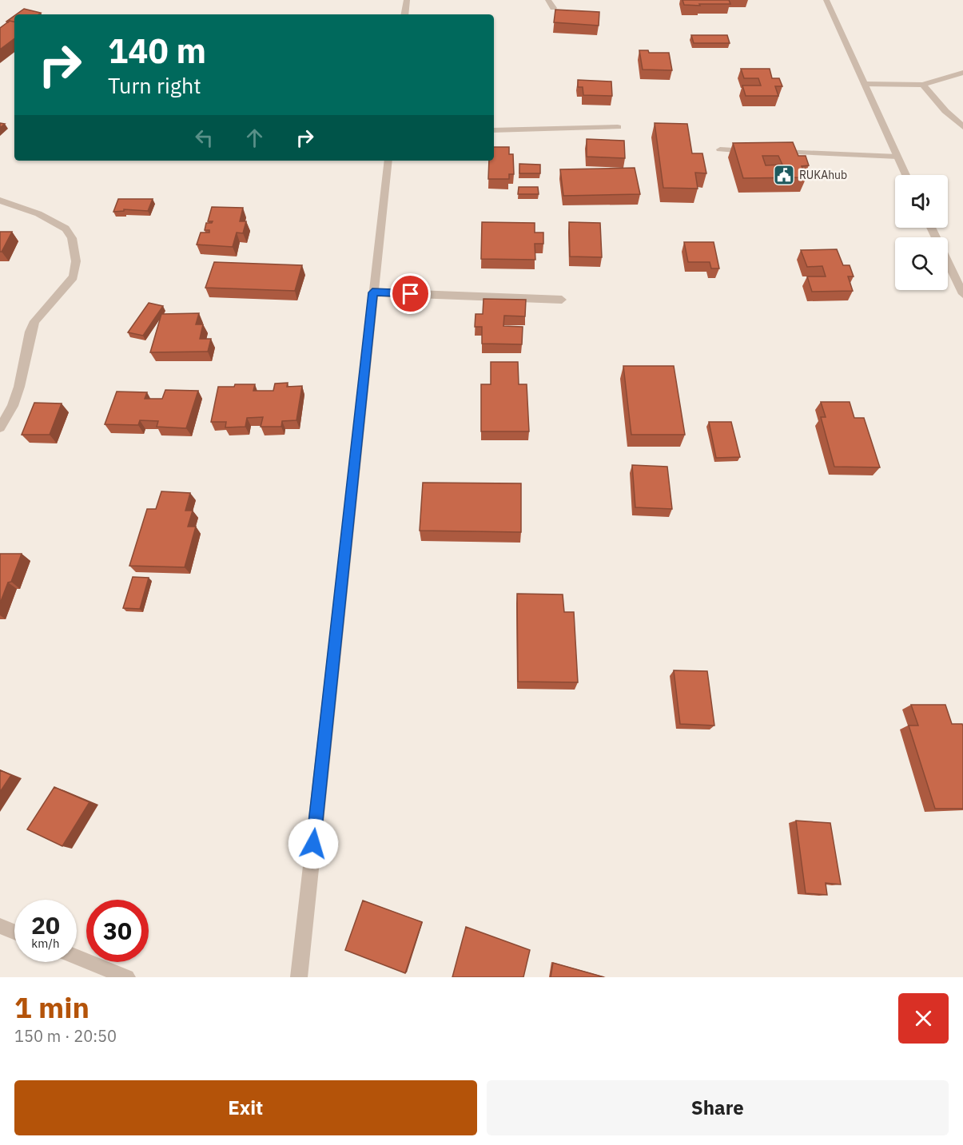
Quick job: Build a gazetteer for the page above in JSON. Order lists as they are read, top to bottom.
{
  "places": {
    "public building": ["RUKAhub"]
  },
  "page": {
    "turn": ["140 m", "Turn right"],
    "speed": "20 km/h",
    "limit": "30",
    "heading": ["1 min", "150 m · 20:50"],
    "buttons": ["Exit", "Share"]
  }
}
